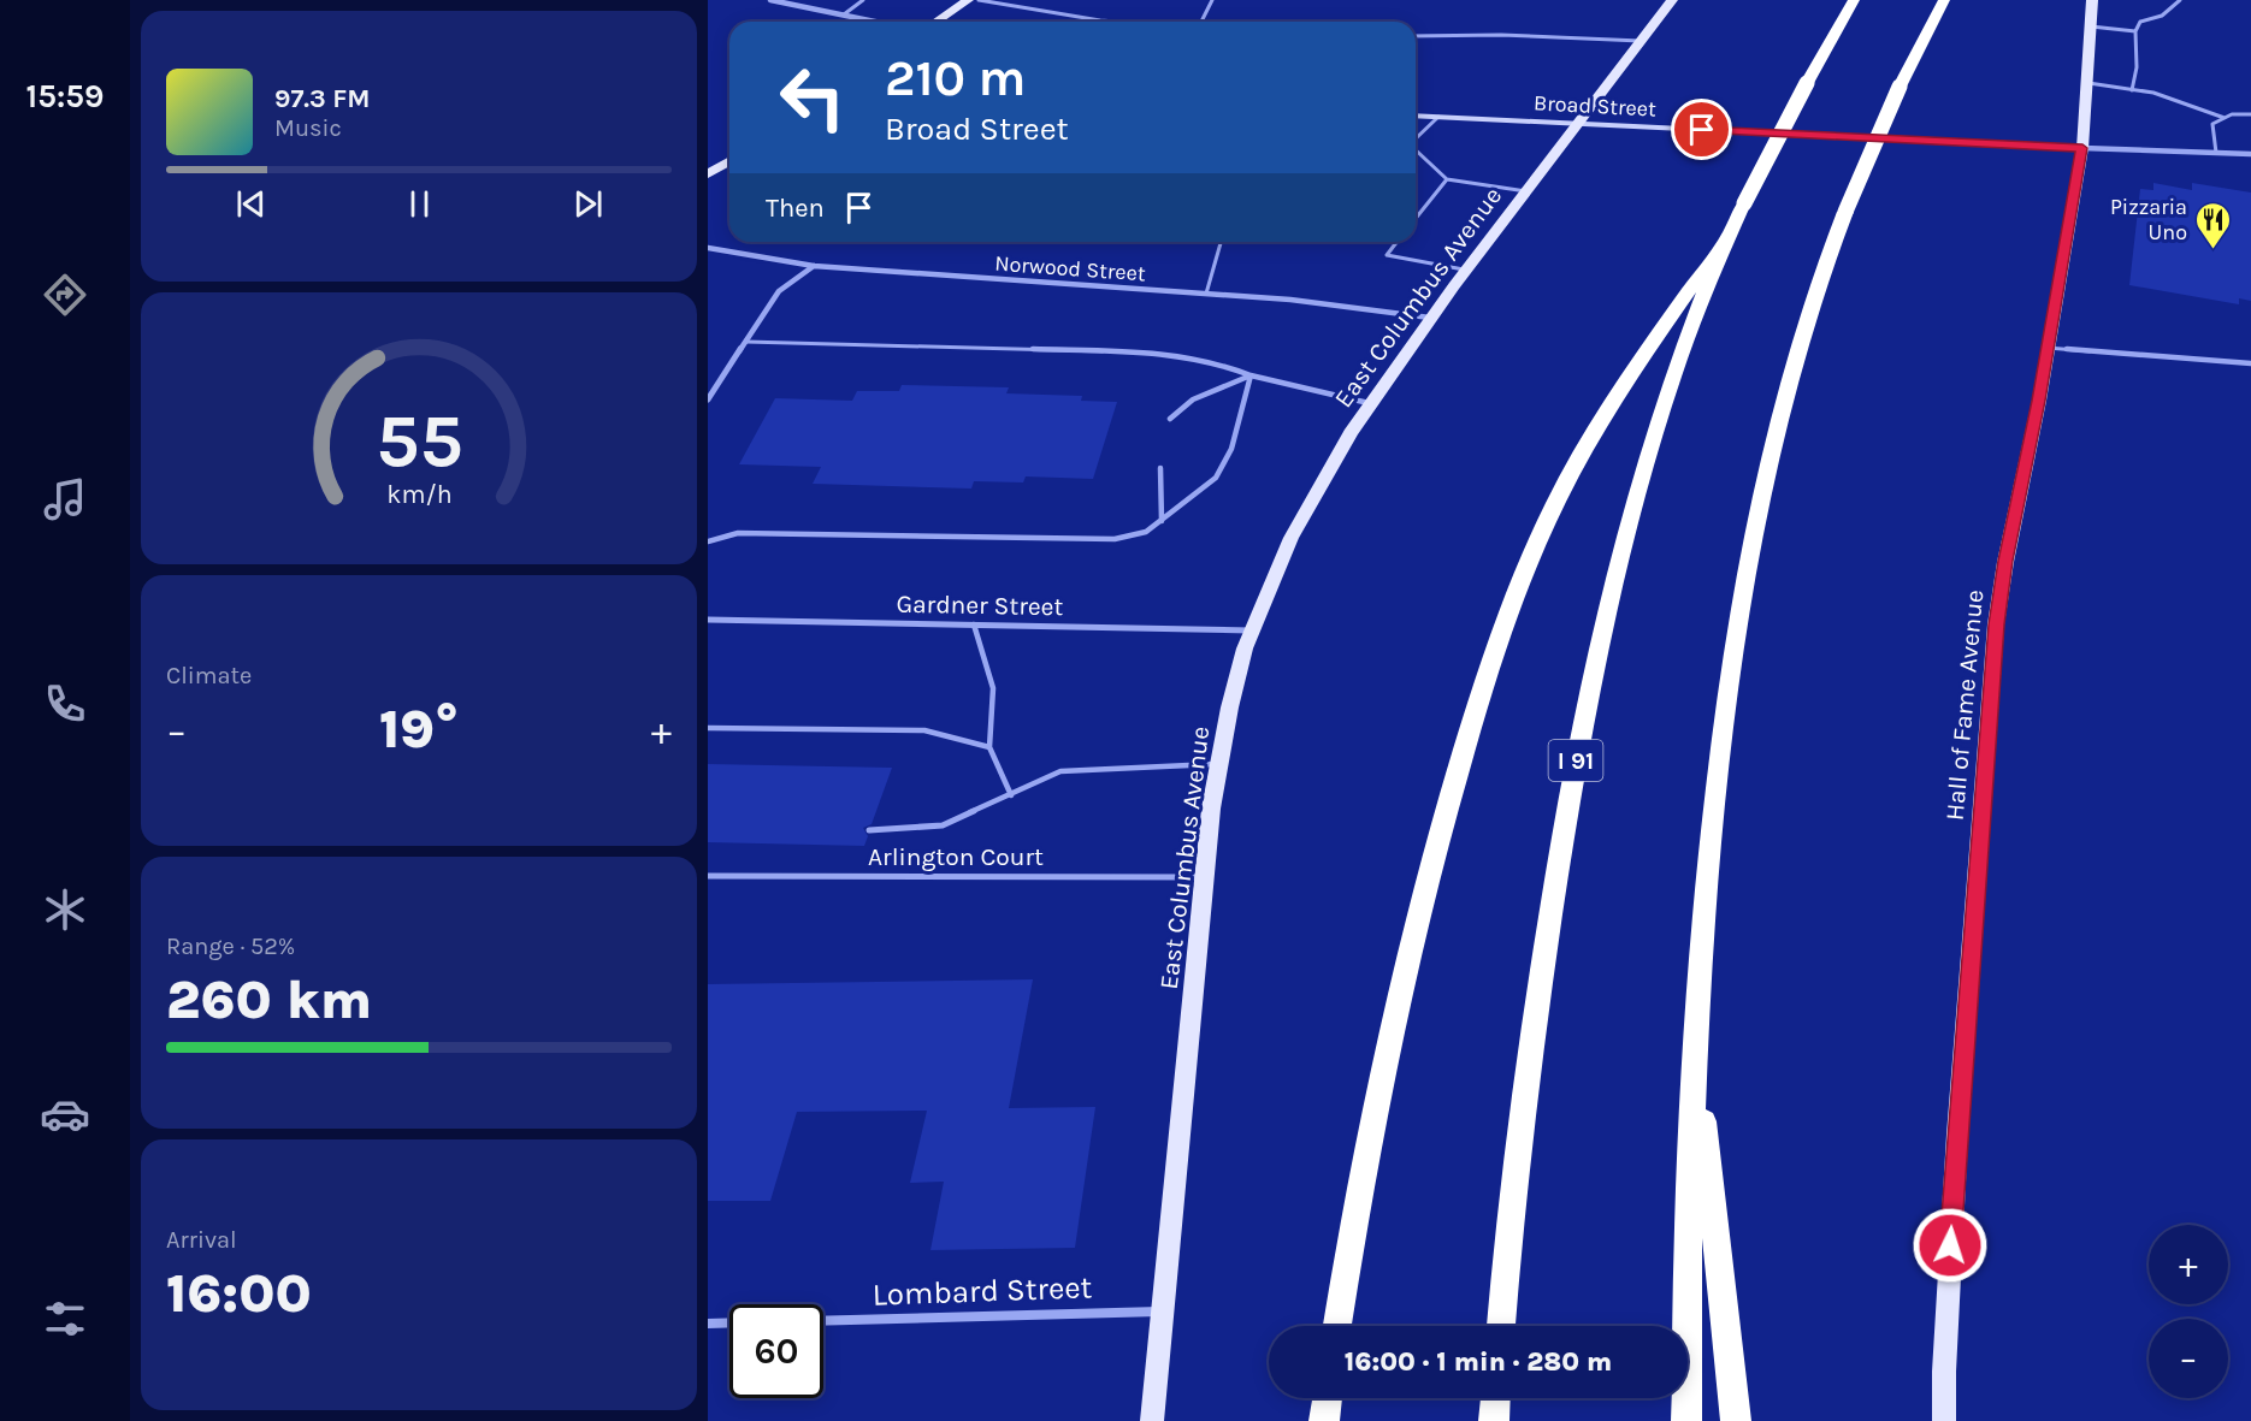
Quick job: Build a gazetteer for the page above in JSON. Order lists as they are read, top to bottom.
{
  "streets": {
    "highway": ["I 91"],
    "main road": ["Broad Street", "East Columbus Avenue", "Hall of Fame Avenue"],
    "street": ["Norwood Street", "Gardner Street", "Lombard Street"],
    "lane": ["Arlington Court"]
  },
  "crossings": [
    ["Broad Street", "East Columbus Avenue"],
    ["Broad Street", "Hall of Fame Avenue"],
    ["Norwood Street", "East Columbus Avenue"],
    ["East Columbus Avenue", "Gardner Street"],
    ["East Columbus Avenue", "Arlington Court"],
    ["East Columbus Avenue", "Lombard Street"]
  ],
  "places": {
    "restaurant": ["Pizzaria Uno"]
  },
  "page": {
    "tabs": "15:59",
    "turn": ["210 m", "Broad Street"],
    "song": ["97.3 FM", "Music"],
    "then": "Then",
    "tile": [
      "Climate",
      ["Range · 52%", "260 km"],
      ["Arrival", "16:00"]
    ],
    "heat": ["−", "19°", "+"],
    "map_buttons": ["+", "−"],
    "limit": "60",
    "trip": "16:00 · 1 min · 280 m",
    "gauge": ["55", "km/h"]
  }
}
